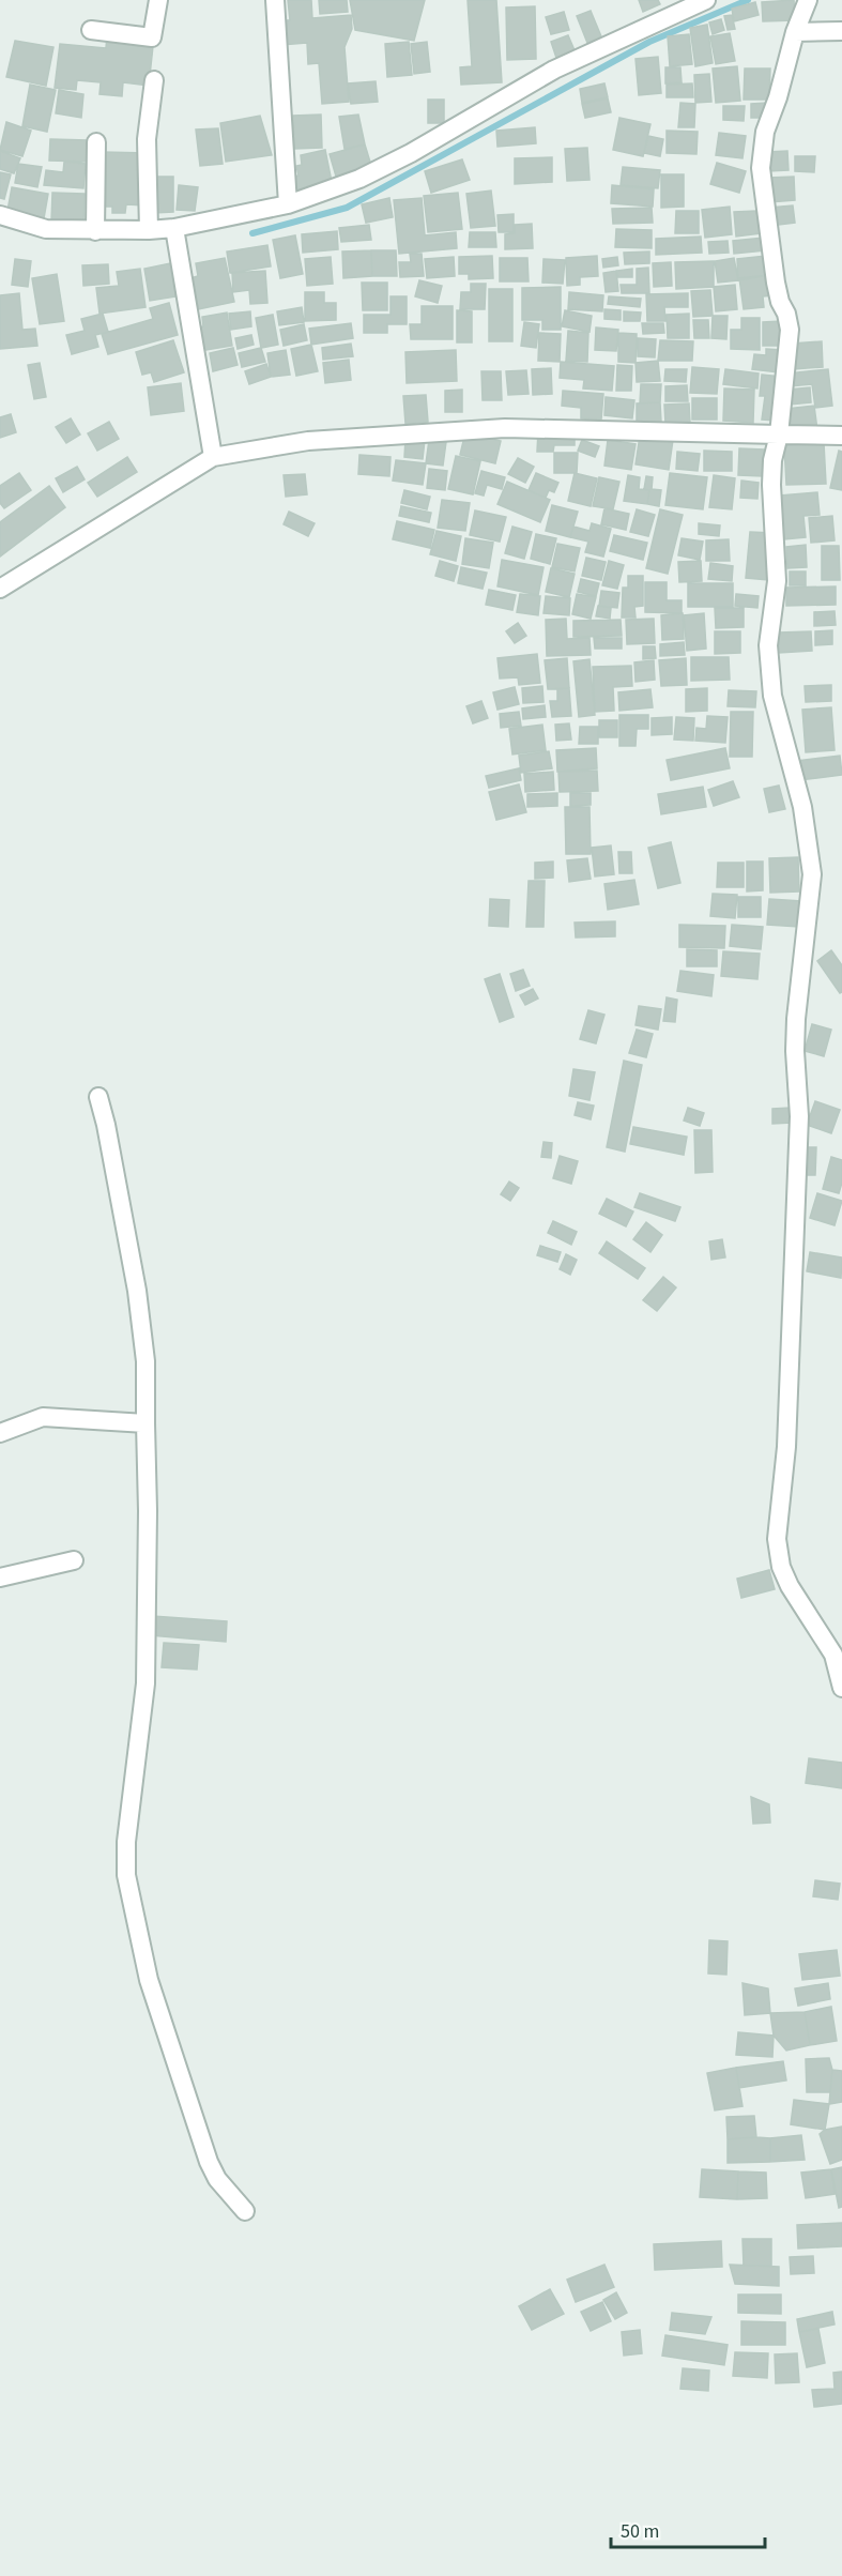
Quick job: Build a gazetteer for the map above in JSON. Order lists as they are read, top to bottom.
{
  "scale_bar": "50 m"
}
